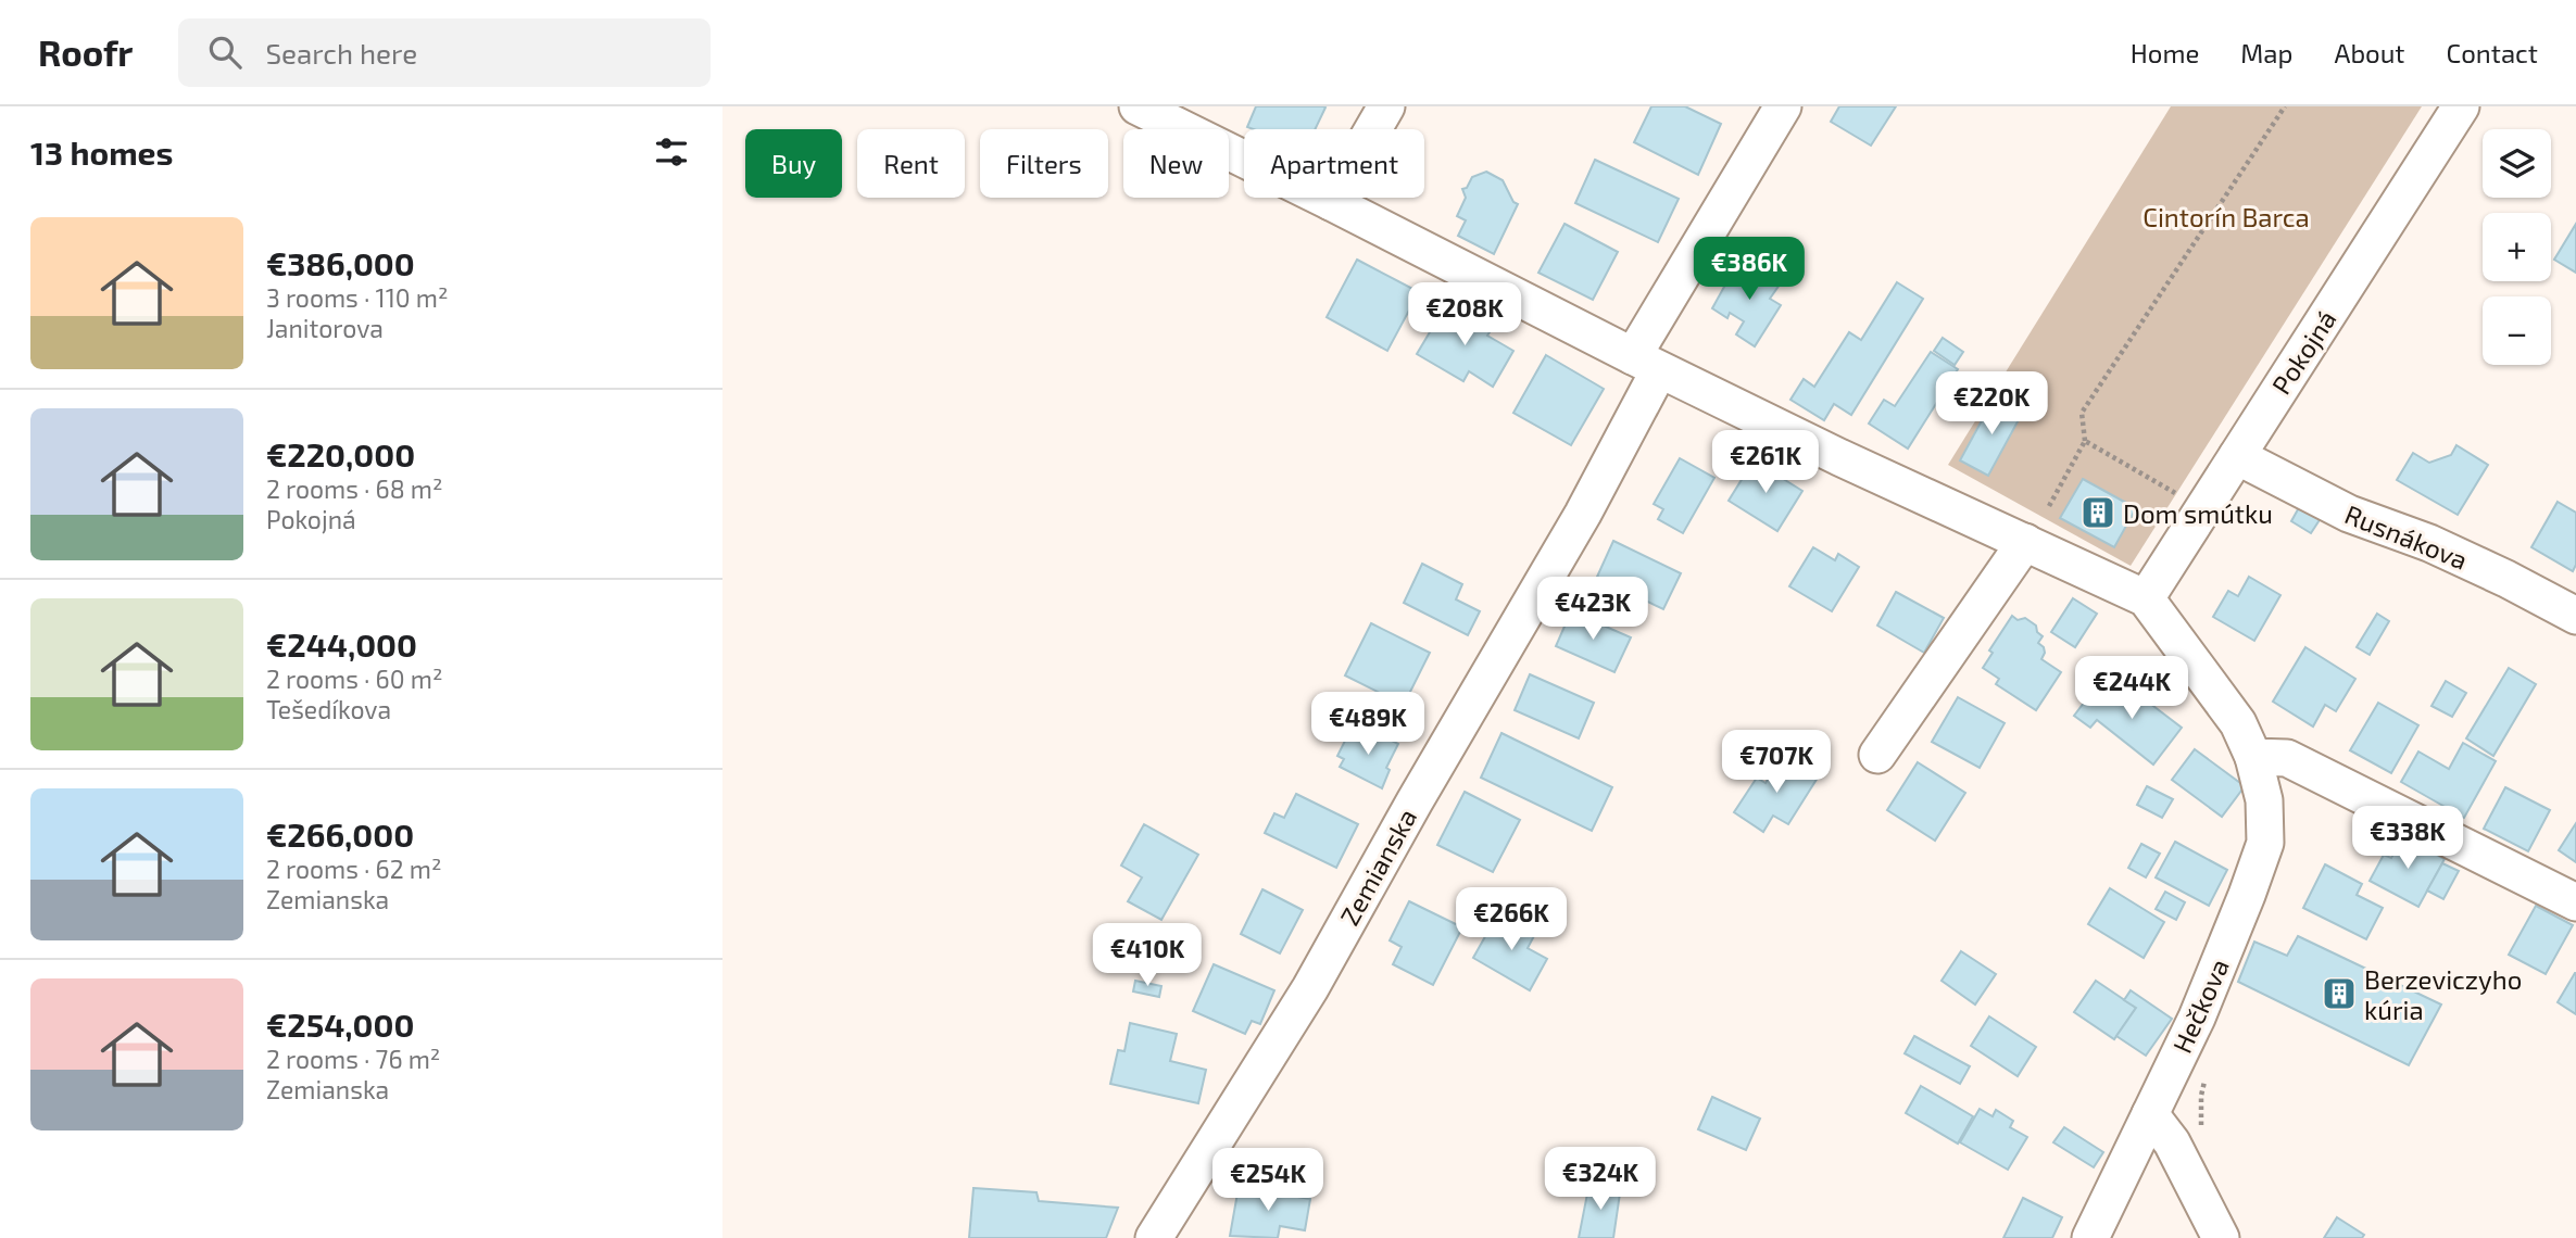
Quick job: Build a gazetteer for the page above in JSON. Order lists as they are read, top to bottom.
{
  "streets": {
    "street": [
      "Pokojná",
      "Rusnákova",
      "Zemianska",
      "Hečkova"
    ]
  },
  "crossings": [
    ["Pokojná", "Rusnákova"],
    ["Pokojná", "Hečkova"]
  ],
  "parks": ["Cintorín Barca"],
  "places": {
    "building": ["Dom smútku", "Berzeviczyho kúria"]
  },
  "page": {
    "header": "Roofr",
    "search": "Search here",
    "nav": [
      "Home",
      "Map",
      "About",
      "Contact"
    ],
    "heading": "13 homes",
    "map_buttons": ["+", "−"],
    "chip": [
      "Buy",
      "Rent",
      "Filters",
      "New",
      "Apartment"
    ],
    "list": [
      {
        "name": "€386,000",
        "note": "3 rooms · 110 m² · Janitorova"
      },
      {
        "name": "€220,000",
        "note": "2 rooms · 68 m² · Pokojná"
      },
      {
        "name": "€244,000",
        "note": "2 rooms · 60 m² · Tešedíkova"
      },
      {
        "name": "€266,000",
        "note": "2 rooms · 62 m² · Zemianska"
      },
      {
        "name": "€254,000",
        "note": "2 rooms · 76 m² · Zemianska"
      }
    ],
    "price": [
      "€386K",
      "€208K",
      "€220K",
      "€261K",
      "€423K",
      "€244K",
      "€489K",
      "€707K",
      "€338K",
      "€266K",
      "€410K",
      "€324K",
      "€254K"
    ]
  }
}
